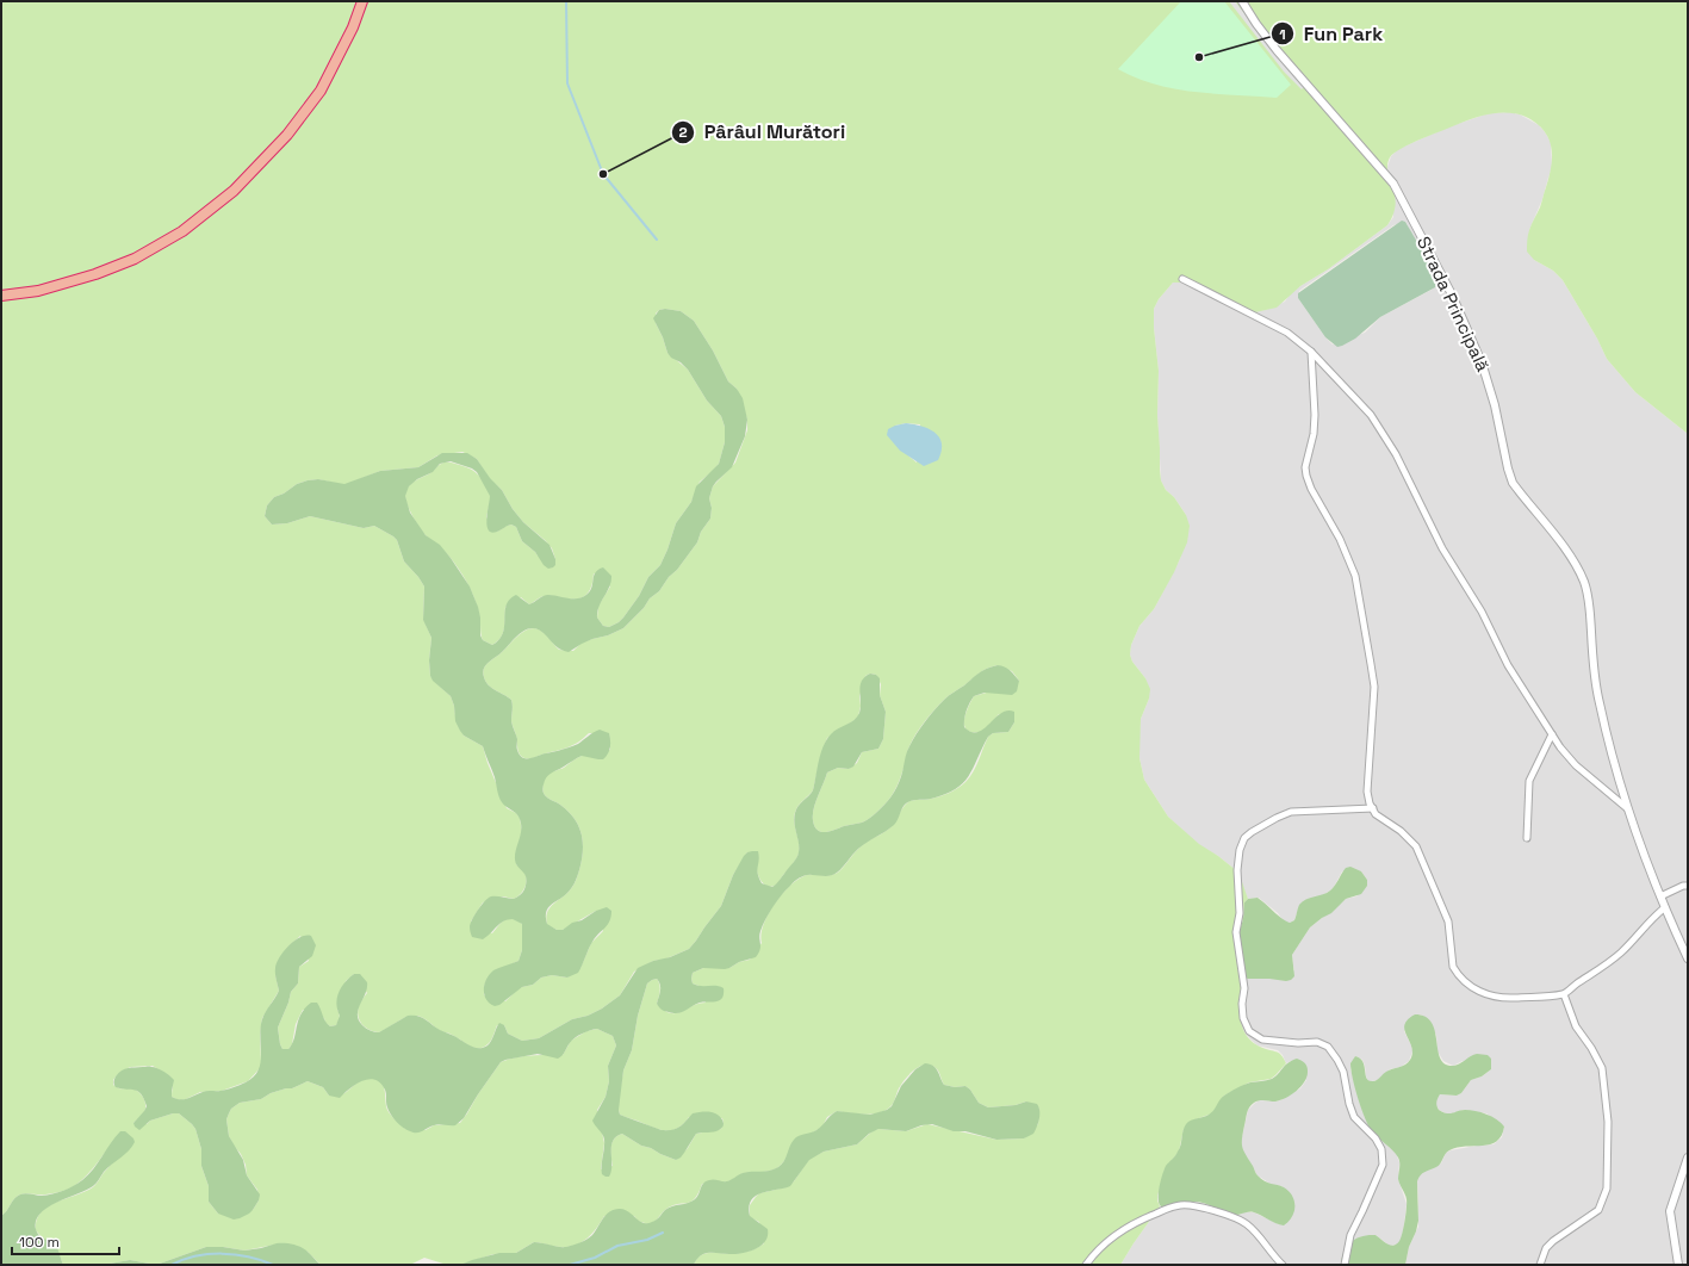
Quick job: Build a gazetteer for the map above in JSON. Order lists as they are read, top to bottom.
{
  "streets": {
    "street": ["Strada Principală"]
  },
  "places": ["Fun Park", "Pârâul Murători"],
  "scale_bar": "100 m"
}
